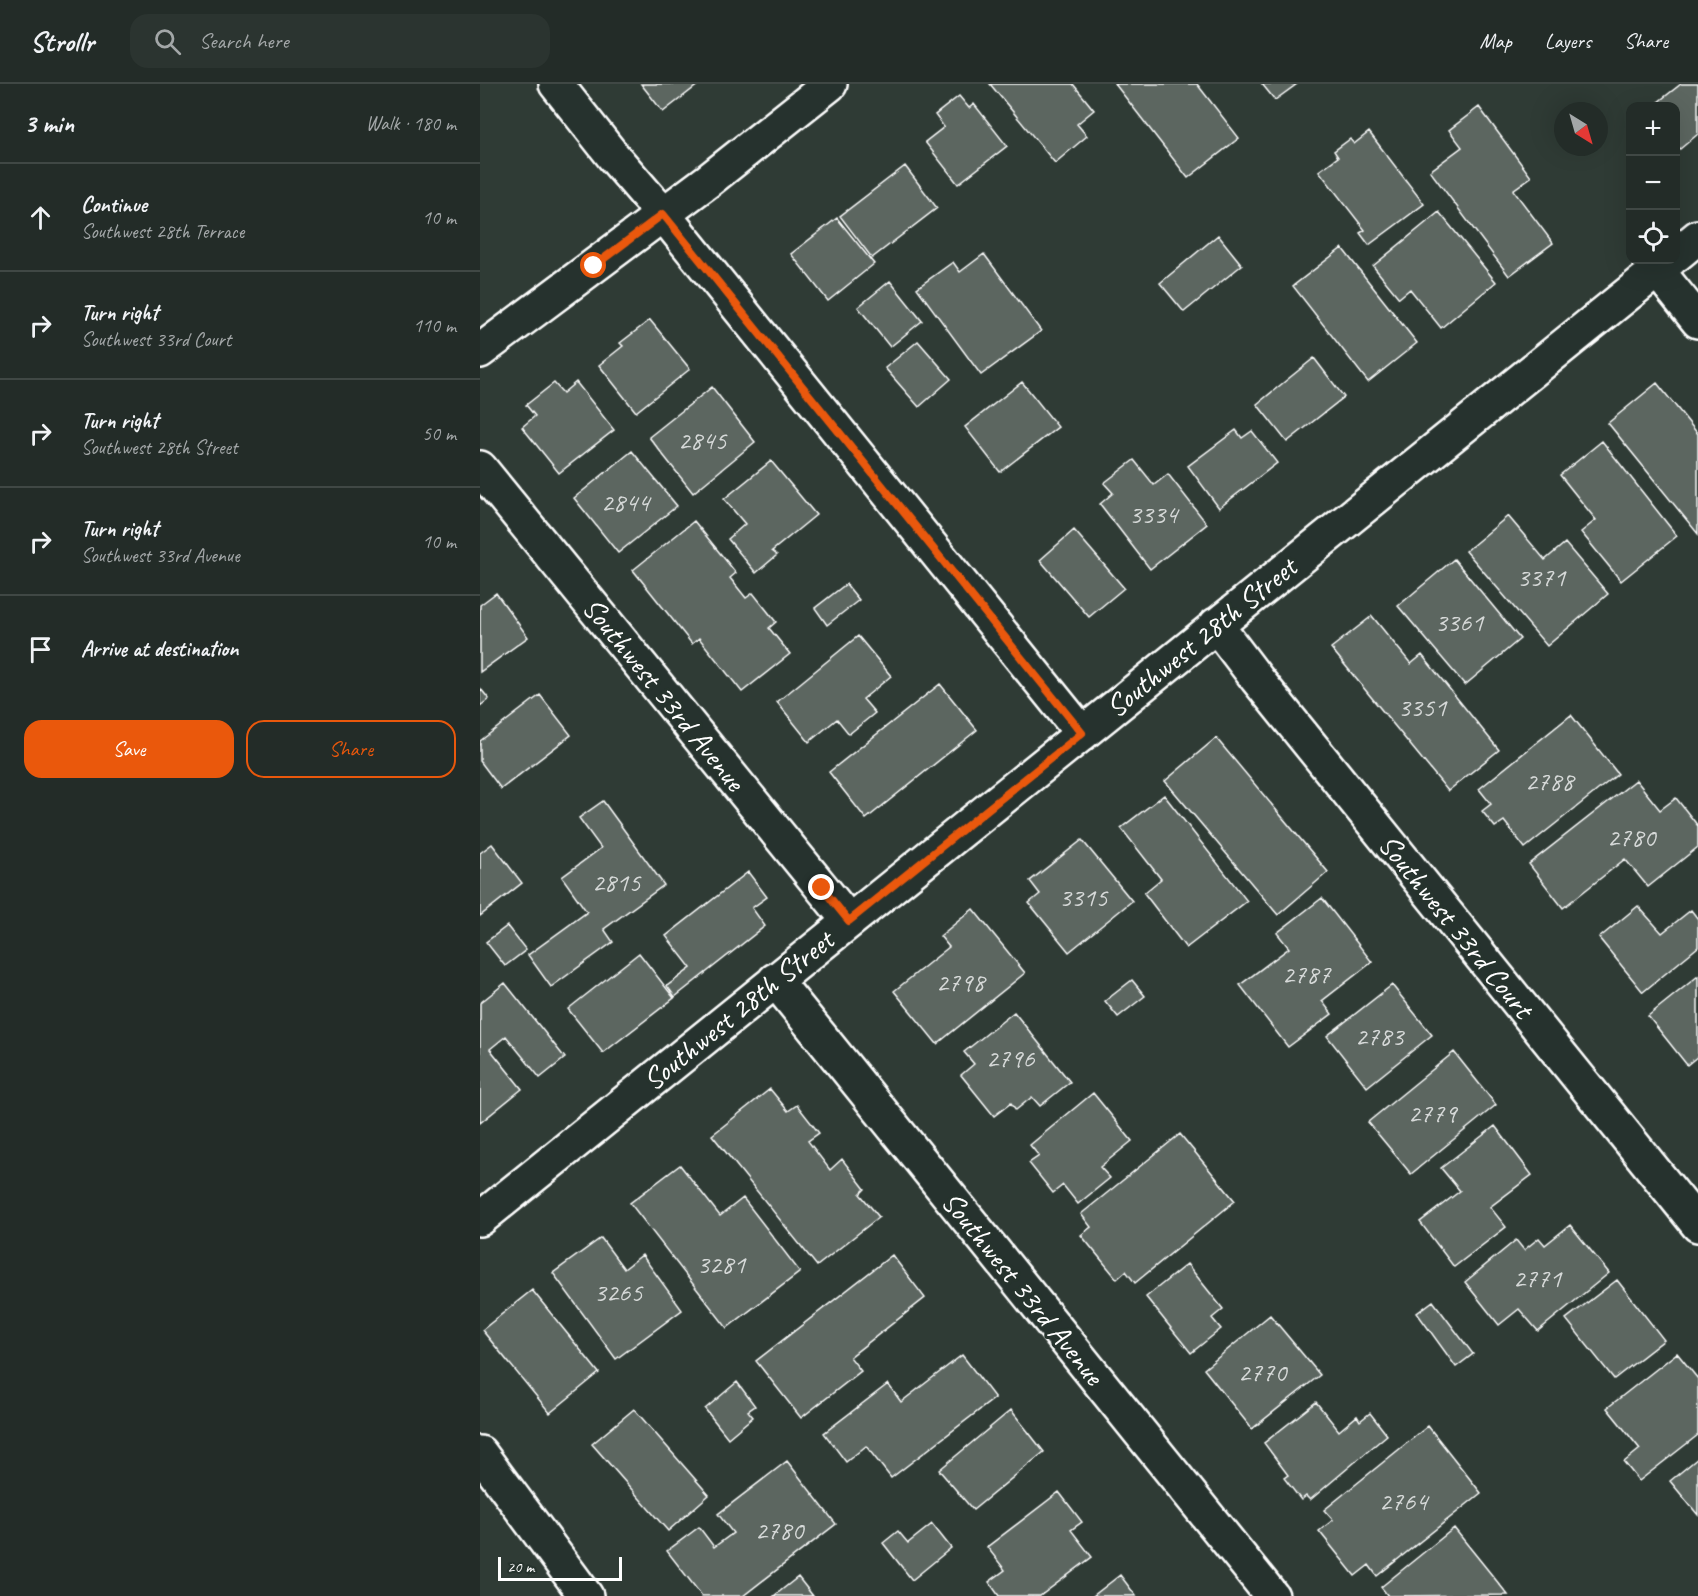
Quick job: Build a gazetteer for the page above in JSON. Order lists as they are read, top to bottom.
{
  "streets": {
    "street": ["Southwest 28th Street", "Southwest 33rd Avenue", "Southwest 33rd Court"]
  },
  "crossings": [
    ["Southwest 28th Street", "Southwest 33rd Avenue"],
    ["Southwest 28th Street", "Southwest 33rd Court"]
  ],
  "house_numbers": [
    "2845",
    "2844",
    "3334",
    "3371",
    "3361",
    "3351",
    "2788",
    "2780",
    "2815",
    "3315",
    "2787",
    "2798",
    "2783",
    "2796",
    "2779",
    "3281",
    "2771",
    "3265",
    "2770",
    "2764",
    "2780"
  ],
  "scale_bar": "20 m",
  "north": "bottom right",
  "page": {
    "header": "Strollr",
    "search": "Search here",
    "nav": ["Map", "Layers", "Share"],
    "heading": ["3 min", "Walk · 180 m"],
    "map_buttons": ["+", "−"],
    "list": [
      ["Continue", "Southwest 28th Terrace", "10 m"],
      ["Turn right", "Southwest 33rd Court", "110 m"],
      ["Turn right", "Southwest 28th Street", "50 m"],
      ["Turn right", "Southwest 33rd Avenue", "10 m"],
      "Arrive at destination"
    ],
    "buttons": ["Save", "Share"],
    "scale": "20 m"
  }
}
